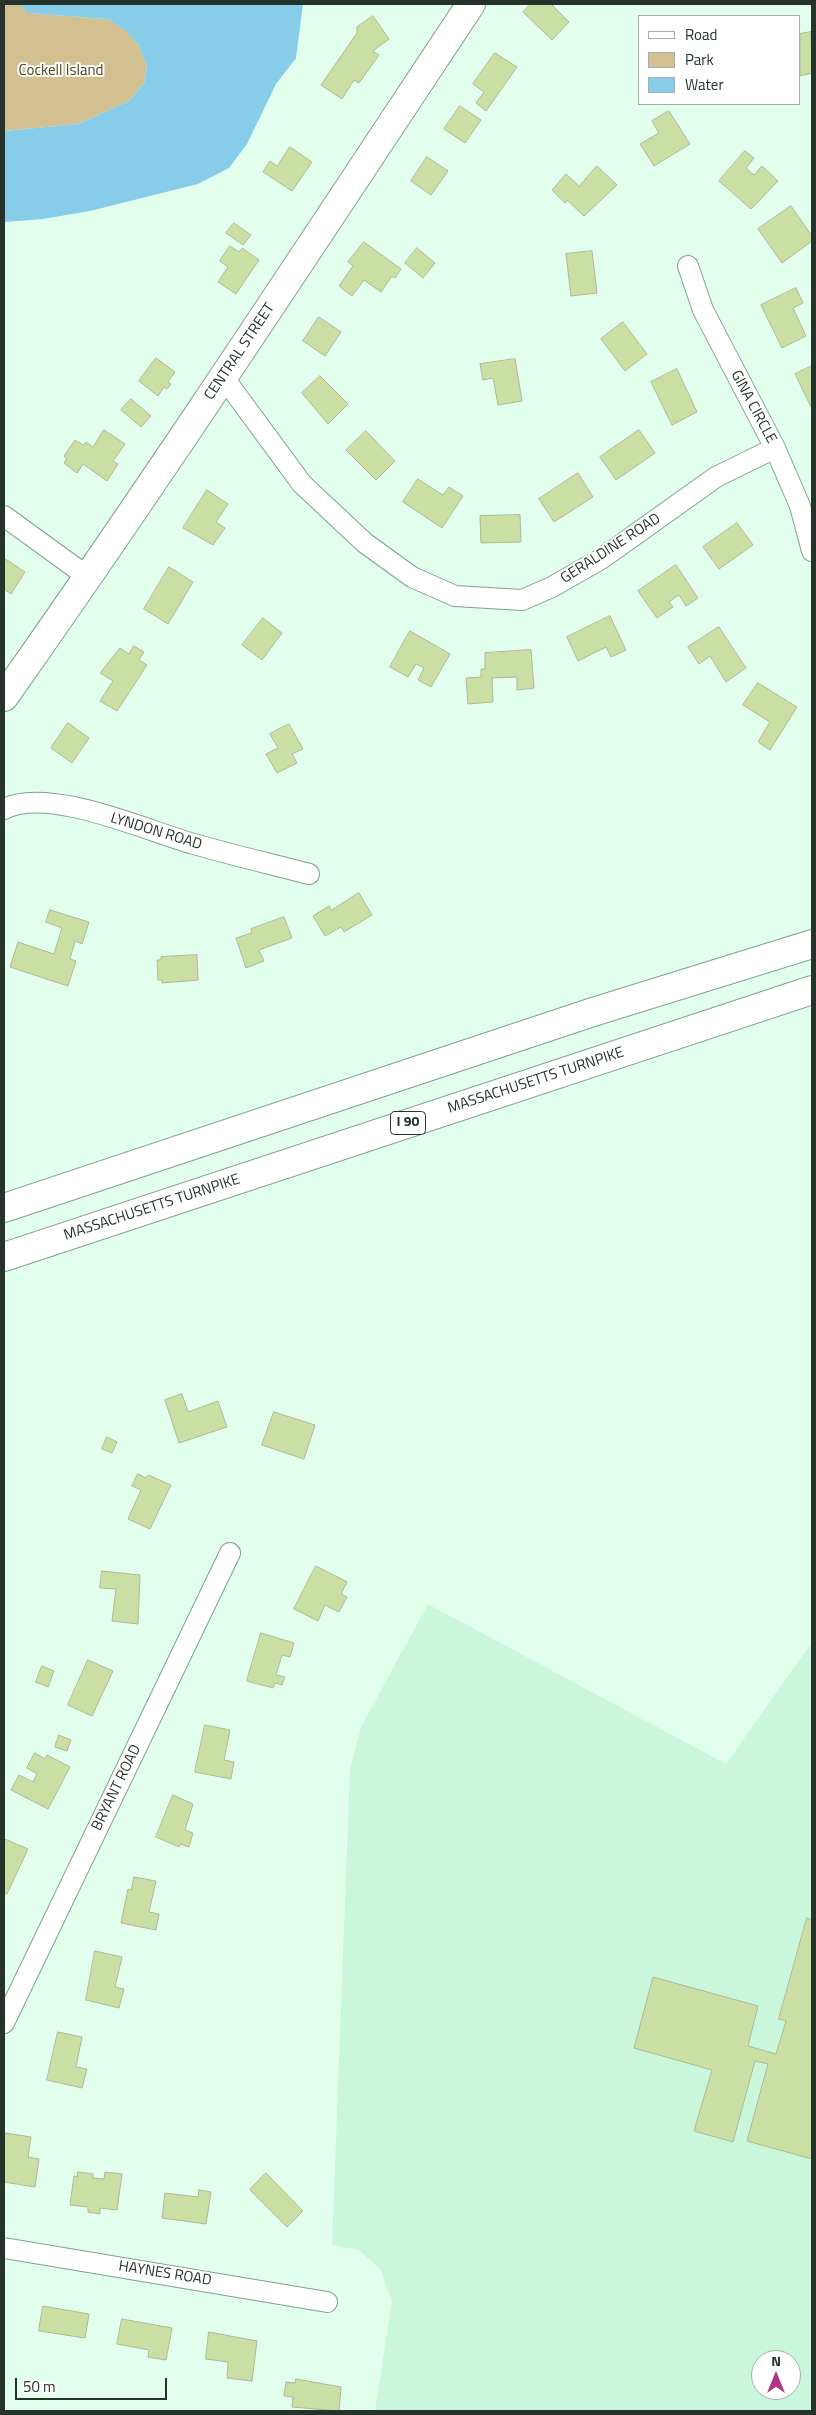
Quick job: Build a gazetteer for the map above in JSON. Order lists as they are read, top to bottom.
{
  "streets": {
    "main road": ["CENTRAL STREET", "MASSACHUSETTS TURNPIKE", "I 90"],
    "street": [
      "GINA CIRCLE",
      "GERALDINE ROAD",
      "LYNDON ROAD",
      "BRYANT ROAD",
      "HAYNES ROAD"
    ]
  },
  "crossings": [
    ["CENTRAL STREET", "GERALDINE ROAD"],
    ["GINA CIRCLE", "GERALDINE ROAD"]
  ],
  "parks": ["Cockell Island"],
  "legend": ["Road", "Park", "Water"],
  "scale_bar": "50 m",
  "north": "top"
}
